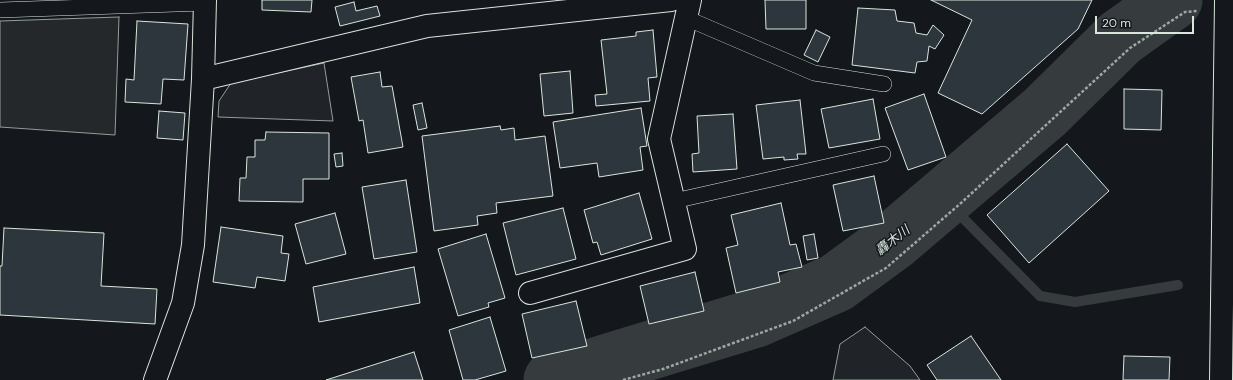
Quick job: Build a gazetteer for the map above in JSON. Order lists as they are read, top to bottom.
{
  "water": ["轟木川"],
  "scale_bar": "20 m"
}
